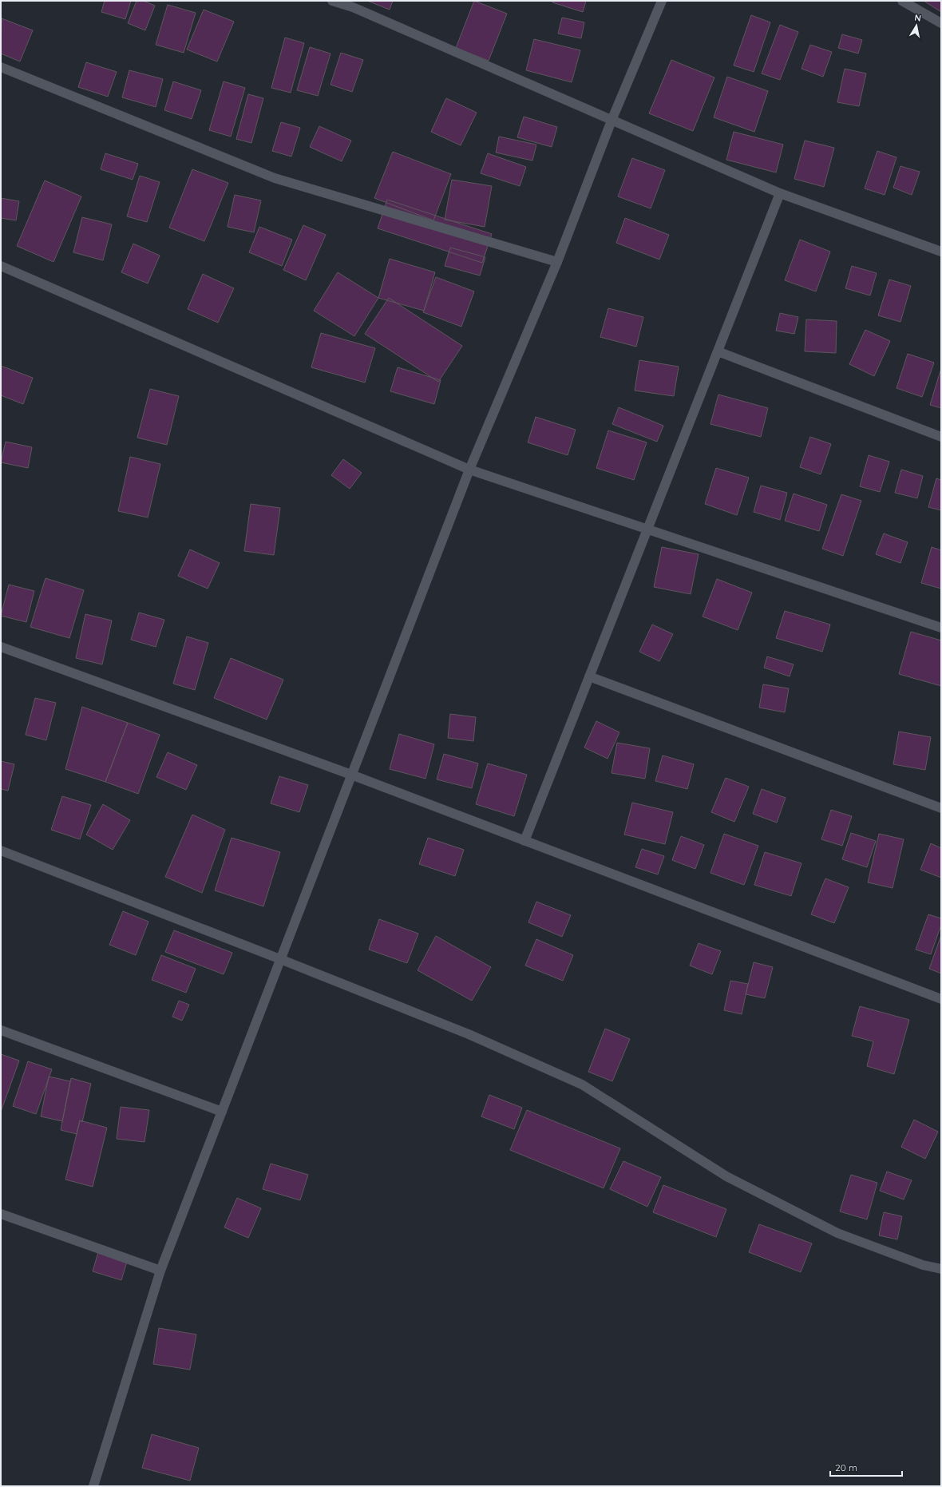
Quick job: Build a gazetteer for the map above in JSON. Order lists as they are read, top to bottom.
{
  "scale_bar": "20 m",
  "north": "top"
}
